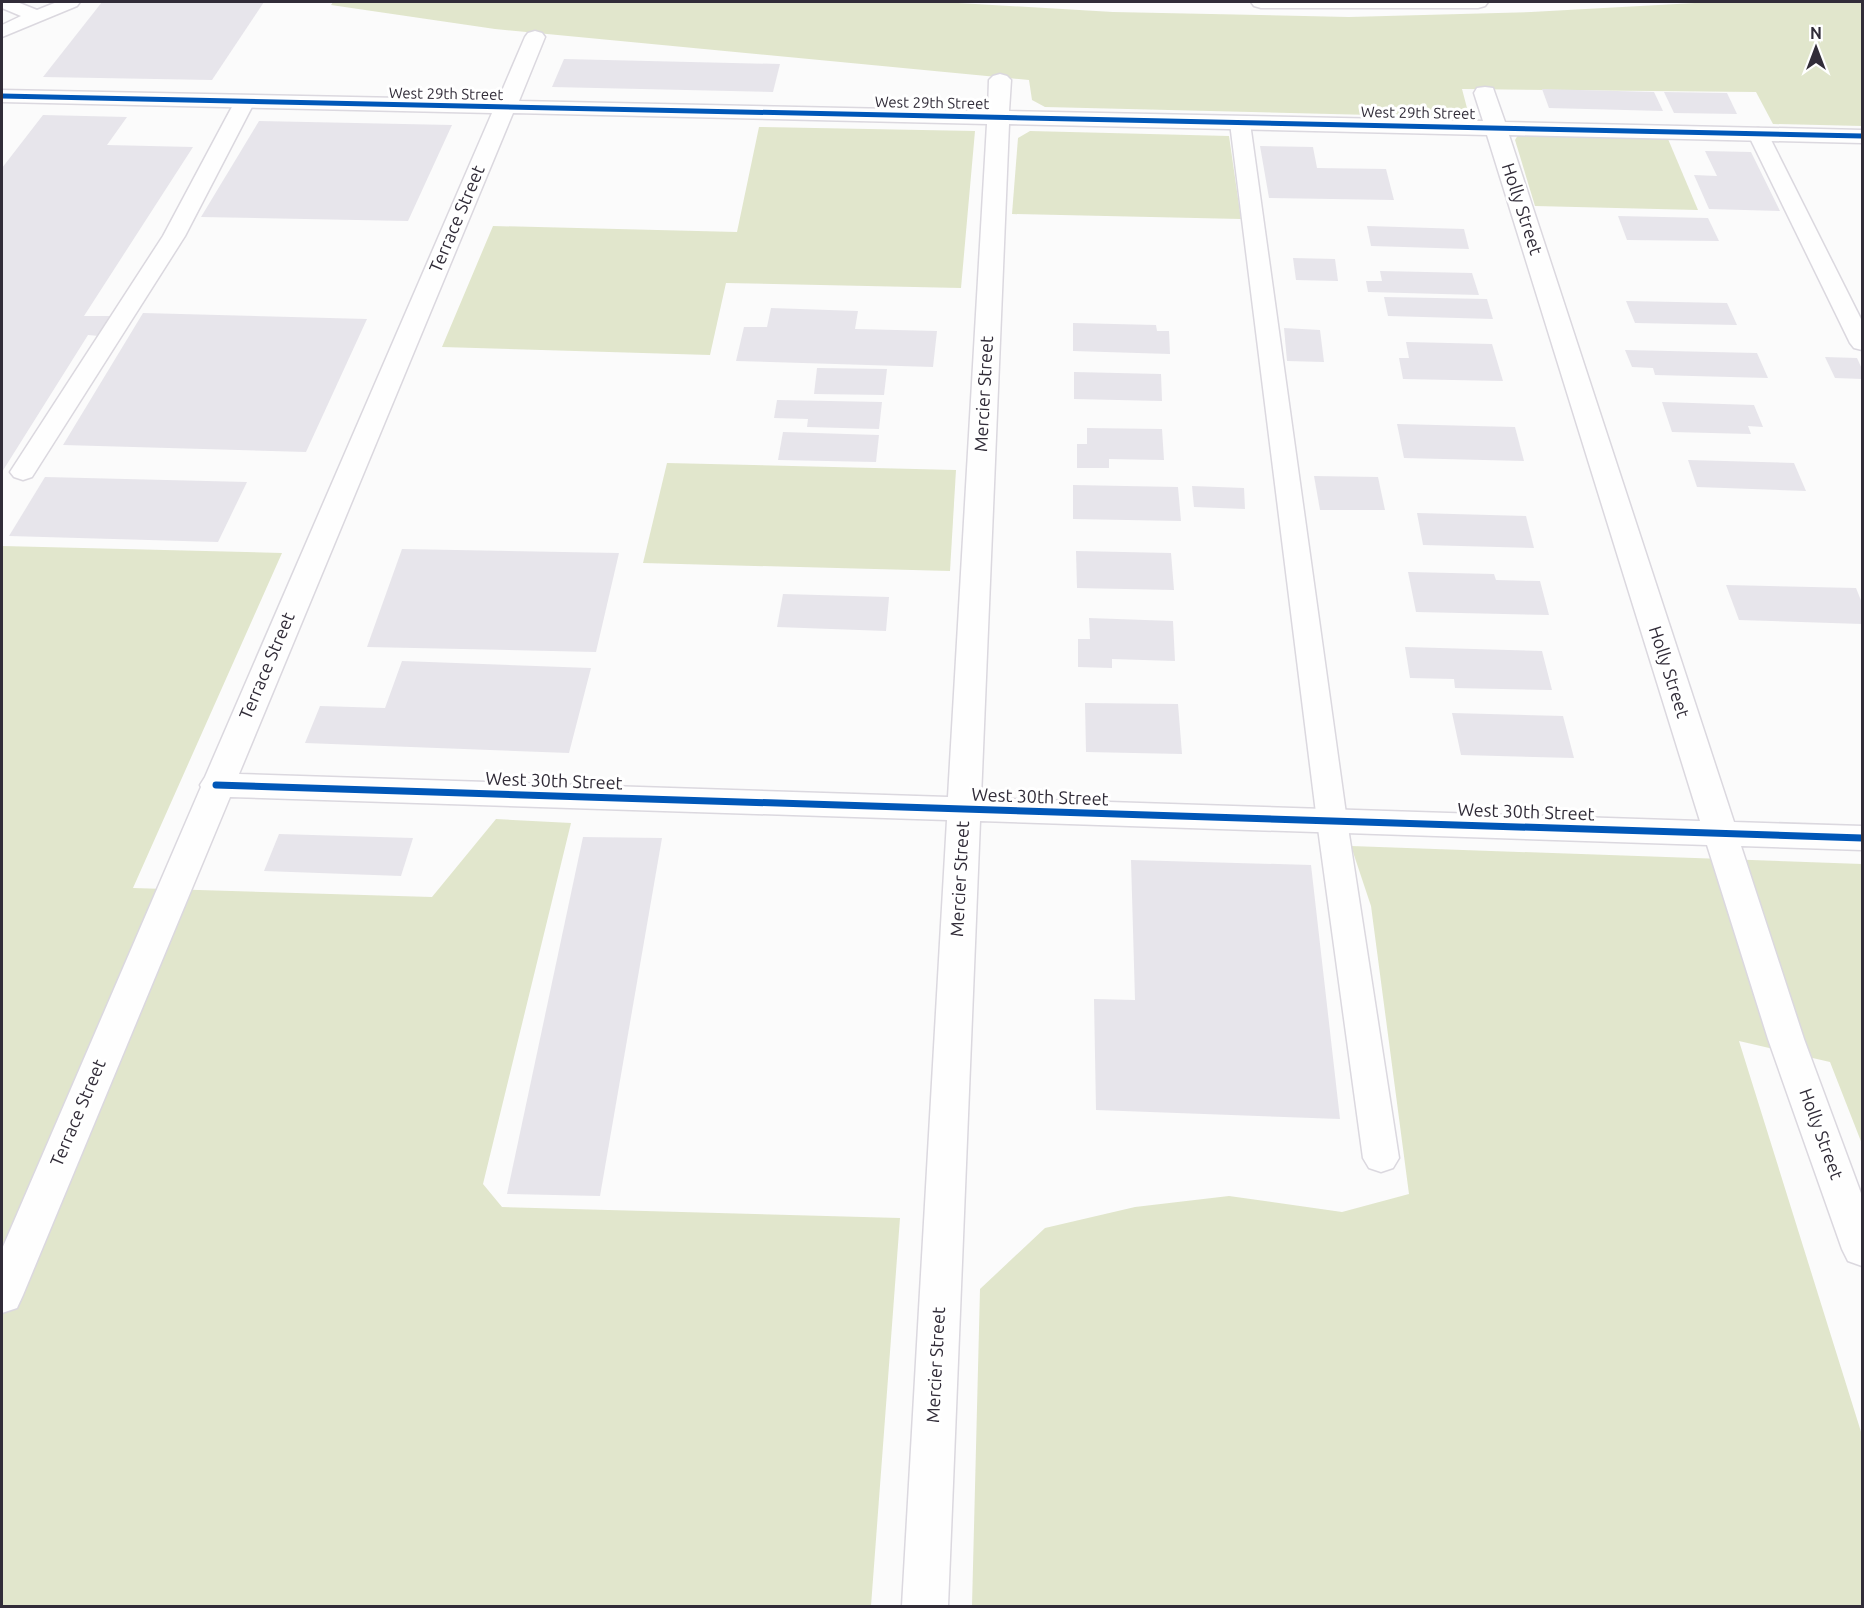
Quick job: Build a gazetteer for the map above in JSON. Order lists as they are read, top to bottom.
{
  "streets": {
    "main road": [
      "West 29th Street",
      "Holly Street",
      "Terrace Street",
      "Mercier Street",
      "West 30th Street"
    ]
  },
  "crossings": [
    ["West 29th Street", "Holly Street"],
    ["West 29th Street", "Terrace Street"],
    ["West 29th Street", "Mercier Street"],
    ["Holly Street", "West 30th Street"],
    ["Terrace Street", "West 30th Street"],
    ["Mercier Street", "West 30th Street"]
  ],
  "north": "top"
}
